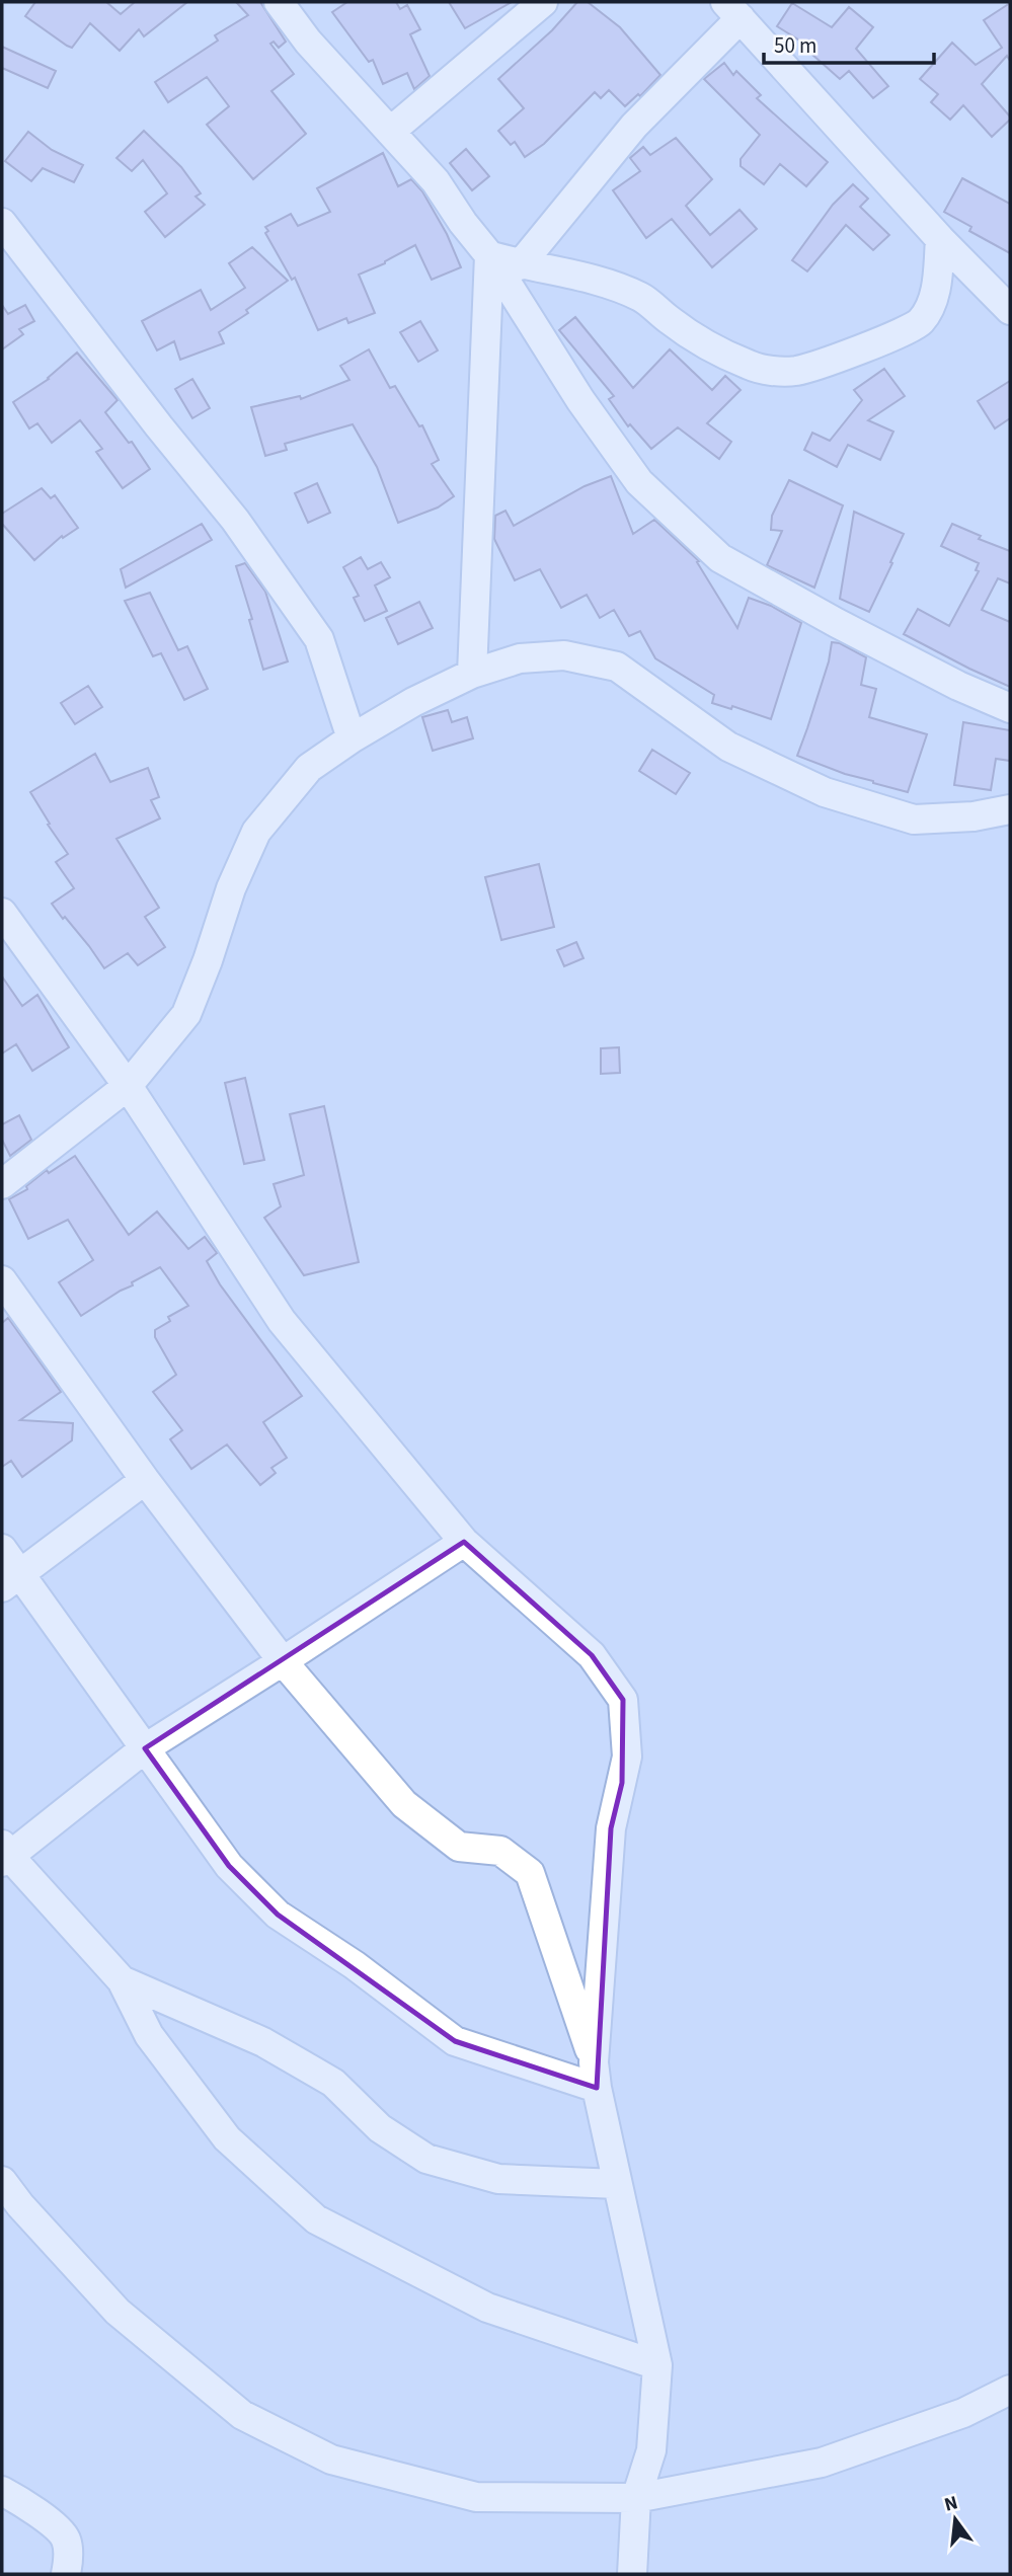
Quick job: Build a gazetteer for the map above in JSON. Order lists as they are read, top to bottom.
{
  "scale_bar": "50 m",
  "north": "top"
}
